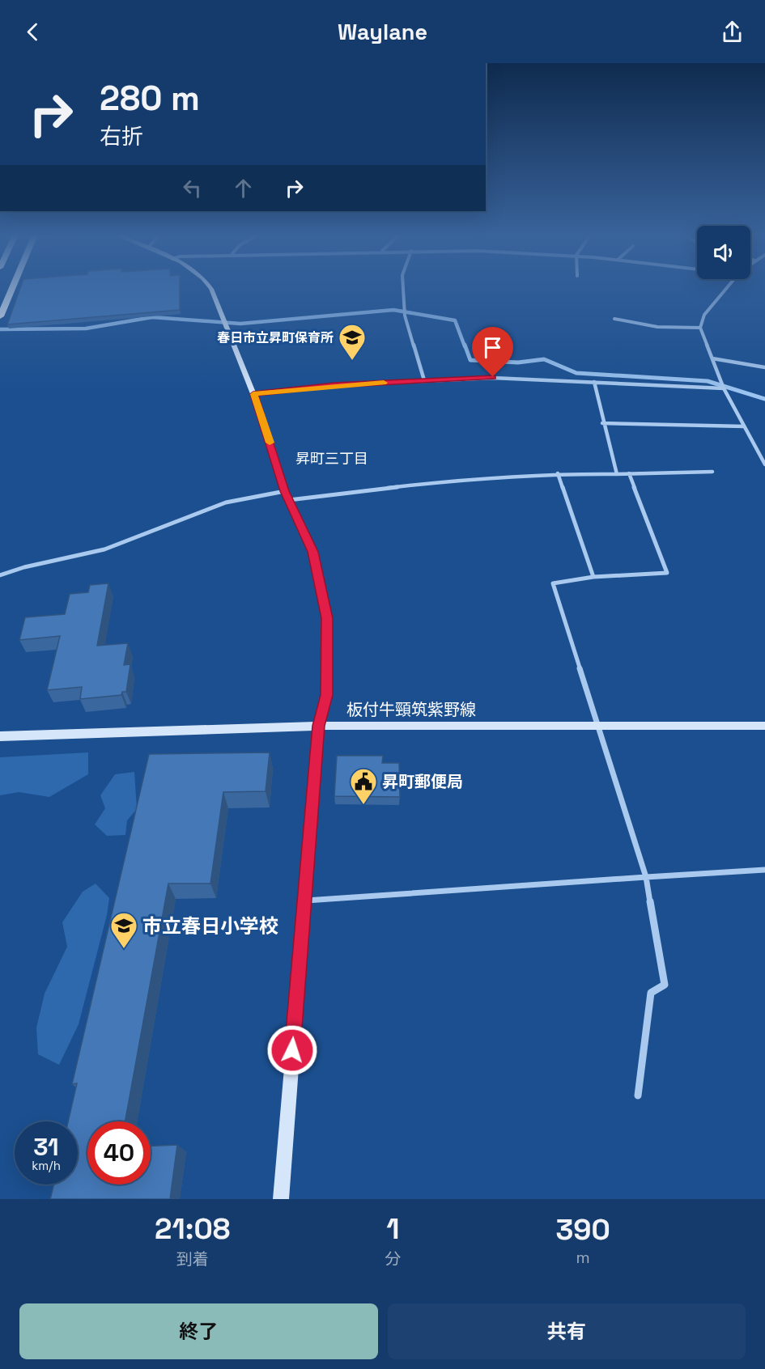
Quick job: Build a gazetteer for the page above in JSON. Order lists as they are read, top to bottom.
{
  "streets": {
    "street": ["板付牛頸筑紫野線"]
  },
  "districts": ["昇町三丁目"],
  "places": {
    "school or university": ["春日市立昇町保育所", "市立春日小学校"],
    "public building": ["昇町郵便局"]
  },
  "page": {
    "header": "Waylane",
    "turn": ["280 m", "右折"],
    "speed": "31 km/h",
    "limit": "40",
    "eta": [
      "21:08",
      "到着",
      "1",
      "分",
      "390",
      "m"
    ],
    "buttons": ["終了", "共有"]
  }
}
